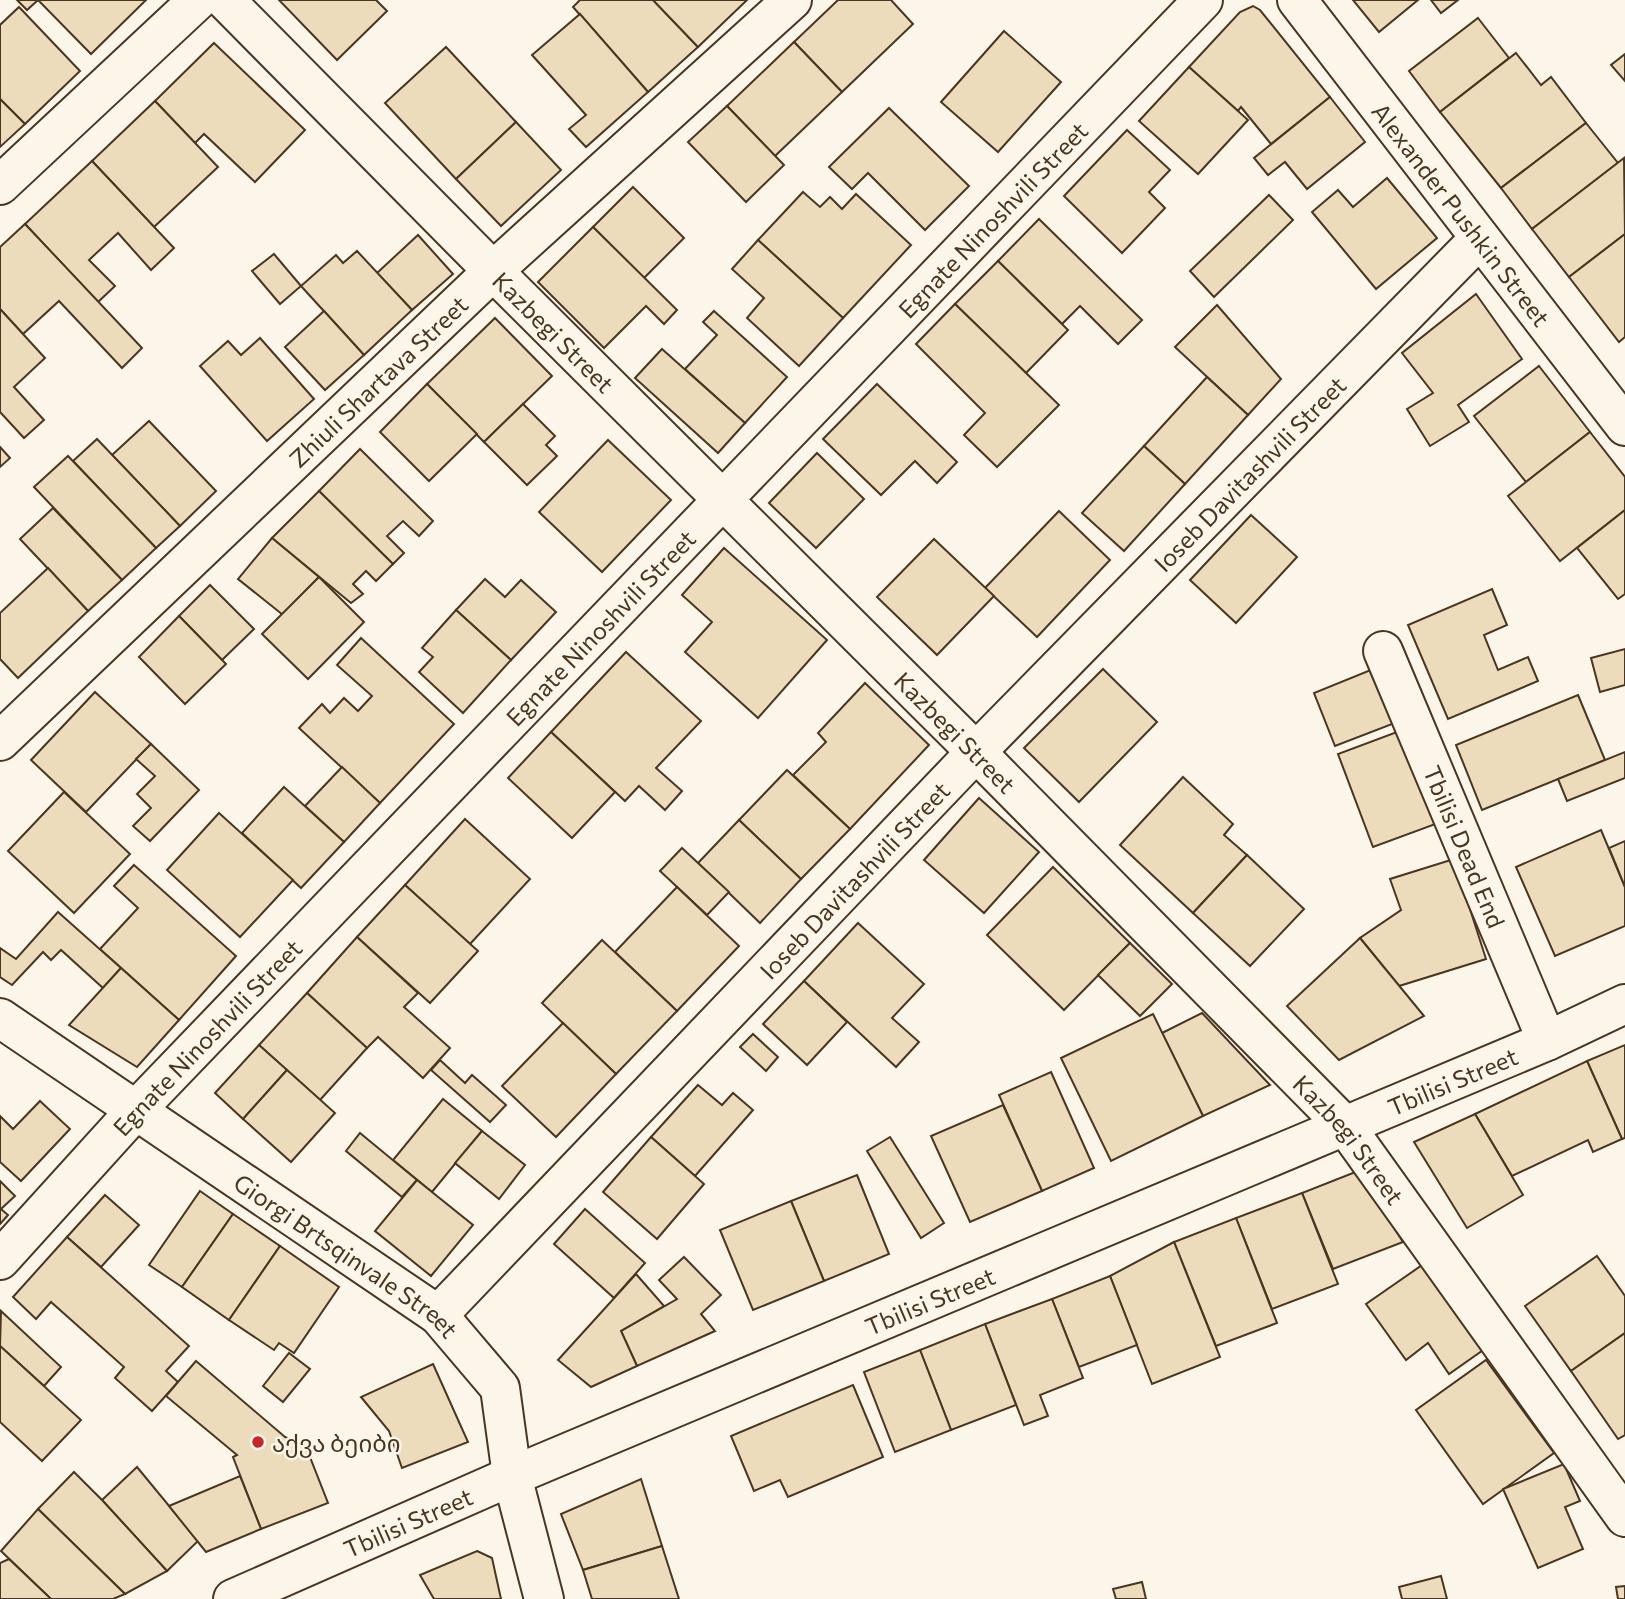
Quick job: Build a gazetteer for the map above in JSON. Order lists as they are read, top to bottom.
{
  "streets": {
    "street": [
      "Alexander Pushkin Street",
      "Egnate Ninoshvili Street",
      "Kazbegi Street",
      "Zhiuli Shartava Street",
      "Ioseb Davitashvili Street",
      "Tbilisi Dead End",
      "Tbilisi Street",
      "Giorgi Brtsqinvale Street"
    ]
  },
  "crossings": [
    ["Alexander Pushkin Street", "Ioseb Davitashvili Street"],
    ["Egnate Ninoshvili Street", "Kazbegi Street"],
    ["Egnate Ninoshvili Street", "Giorgi Brtsqinvale Street"],
    ["Kazbegi Street", "Zhiuli Shartava Street"],
    ["Kazbegi Street", "Ioseb Davitashvili Street"],
    ["Kazbegi Street", "Tbilisi Street"],
    ["Ioseb Davitashvili Street", "Giorgi Brtsqinvale Street"],
    ["Tbilisi Dead End", "Tbilisi Street"],
    ["Tbilisi Street", "Giorgi Brtsqinvale Street"]
  ],
  "places": ["აქვა ბეიბი"]
}
